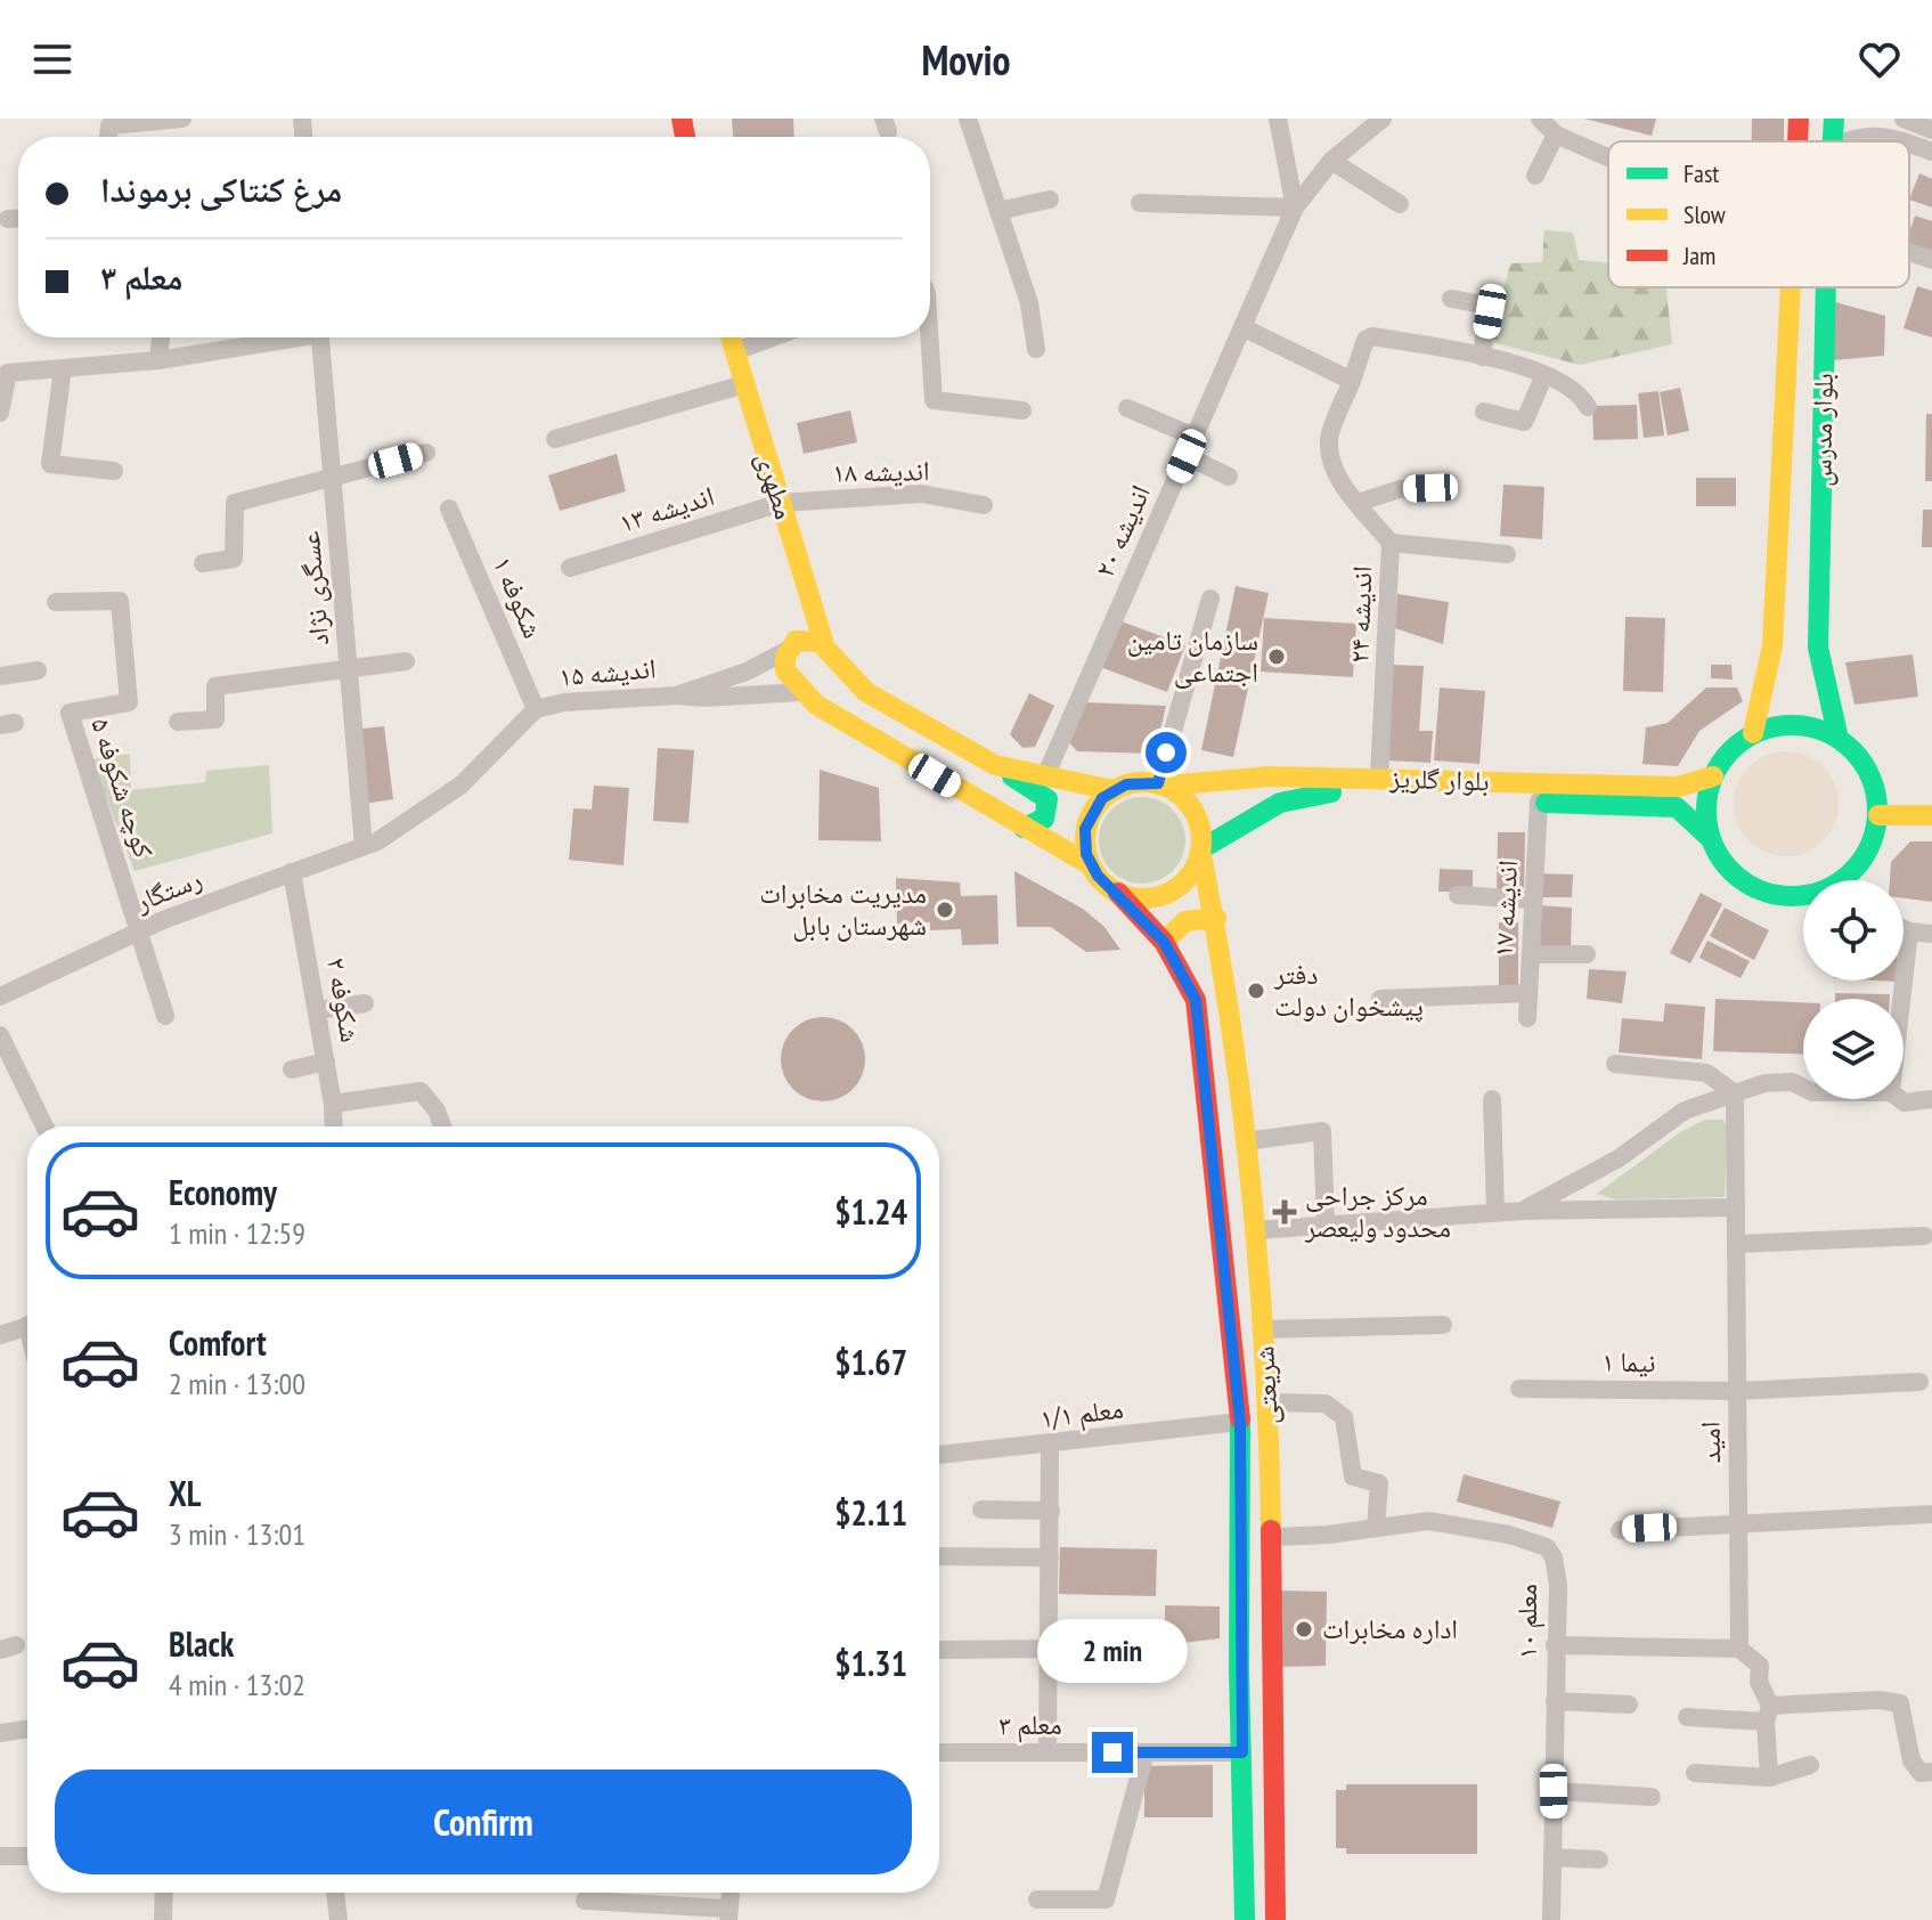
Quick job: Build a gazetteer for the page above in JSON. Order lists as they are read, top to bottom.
{
  "streets": {
    "main road": [
      "بلوار مدرس",
      "مطهری",
      "بلوار گلریز",
      "شریعتی"
    ],
    "street": [
      "اندیشه ۱۸",
      "اندیشه ١٣",
      "اندیشه ۲۰",
      "عسگری نژاد",
      "شکوفه ۱",
      "اندیشه ۲۴",
      "اندیشه ۱۵",
      "کوچه شکوفه ۵",
      "رستگار",
      "اندیشه ۱۷",
      "شکوفه ۲",
      "نیما ۱",
      "معلم ۱/۱",
      "امید",
      "معلم ۱۰",
      "معلم ۳"
    ]
  },
  "crossings": [
    ["اندیشه ۱۸", "مطهری"],
    ["اندیشه ۱۸", "اندیشه ١٣"],
    ["مطهری", "اندیشه ١٣"],
    ["عسگری نژاد", "اندیشه ۱۵"],
    ["عسگری نژاد", "رستگار"],
    ["شکوفه ۱", "اندیشه ۱۵"],
    ["اندیشه ۲۴", "بلوار گلریز"],
    ["اندیشه ۱۵", "رستگار"],
    ["بلوار گلریز", "اندیشه ۱۷"],
    ["بلوار گلریز", "شریعتی"],
    ["کوچه شکوفه ۵", "رستگار"],
    ["رستگار", "شکوفه ۲"],
    ["نیما ۱", "امید"],
    ["شریعتی", "معلم ۱/۱"],
    ["شریعتی", "معلم ۱۰"],
    ["شریعتی", "معلم ۳"]
  ],
  "places": {
    "other": [
      "سازمان تامین اجتماعی",
      "مدیریت مخابرات شهرستان بابل",
      "دفتر پیشخوان دولت",
      "اداره مخابرات"
    ],
    "health": ["مرکز جراحی محدود ولیعصر"]
  },
  "legend": ["Fast", "Slow", "Jam"],
  "page": {
    "header": "Movio",
    "banner": ["مرغ کنتاکی برموندا", "معلم ۳"],
    "list": [
      {
        "name": "Economy",
        "note": "1 min · 12:59",
        "value": "$1.24"
      },
      {
        "name": "Comfort",
        "note": "2 min · 13:00",
        "value": "$1.67"
      },
      {
        "name": "XL",
        "note": "3 min · 13:01",
        "value": "$2.11"
      },
      {
        "name": "Black",
        "note": "4 min · 13:02",
        "value": "$1.31"
      }
    ],
    "bubble": "2 min",
    "buttons": "Confirm"
  }
}
